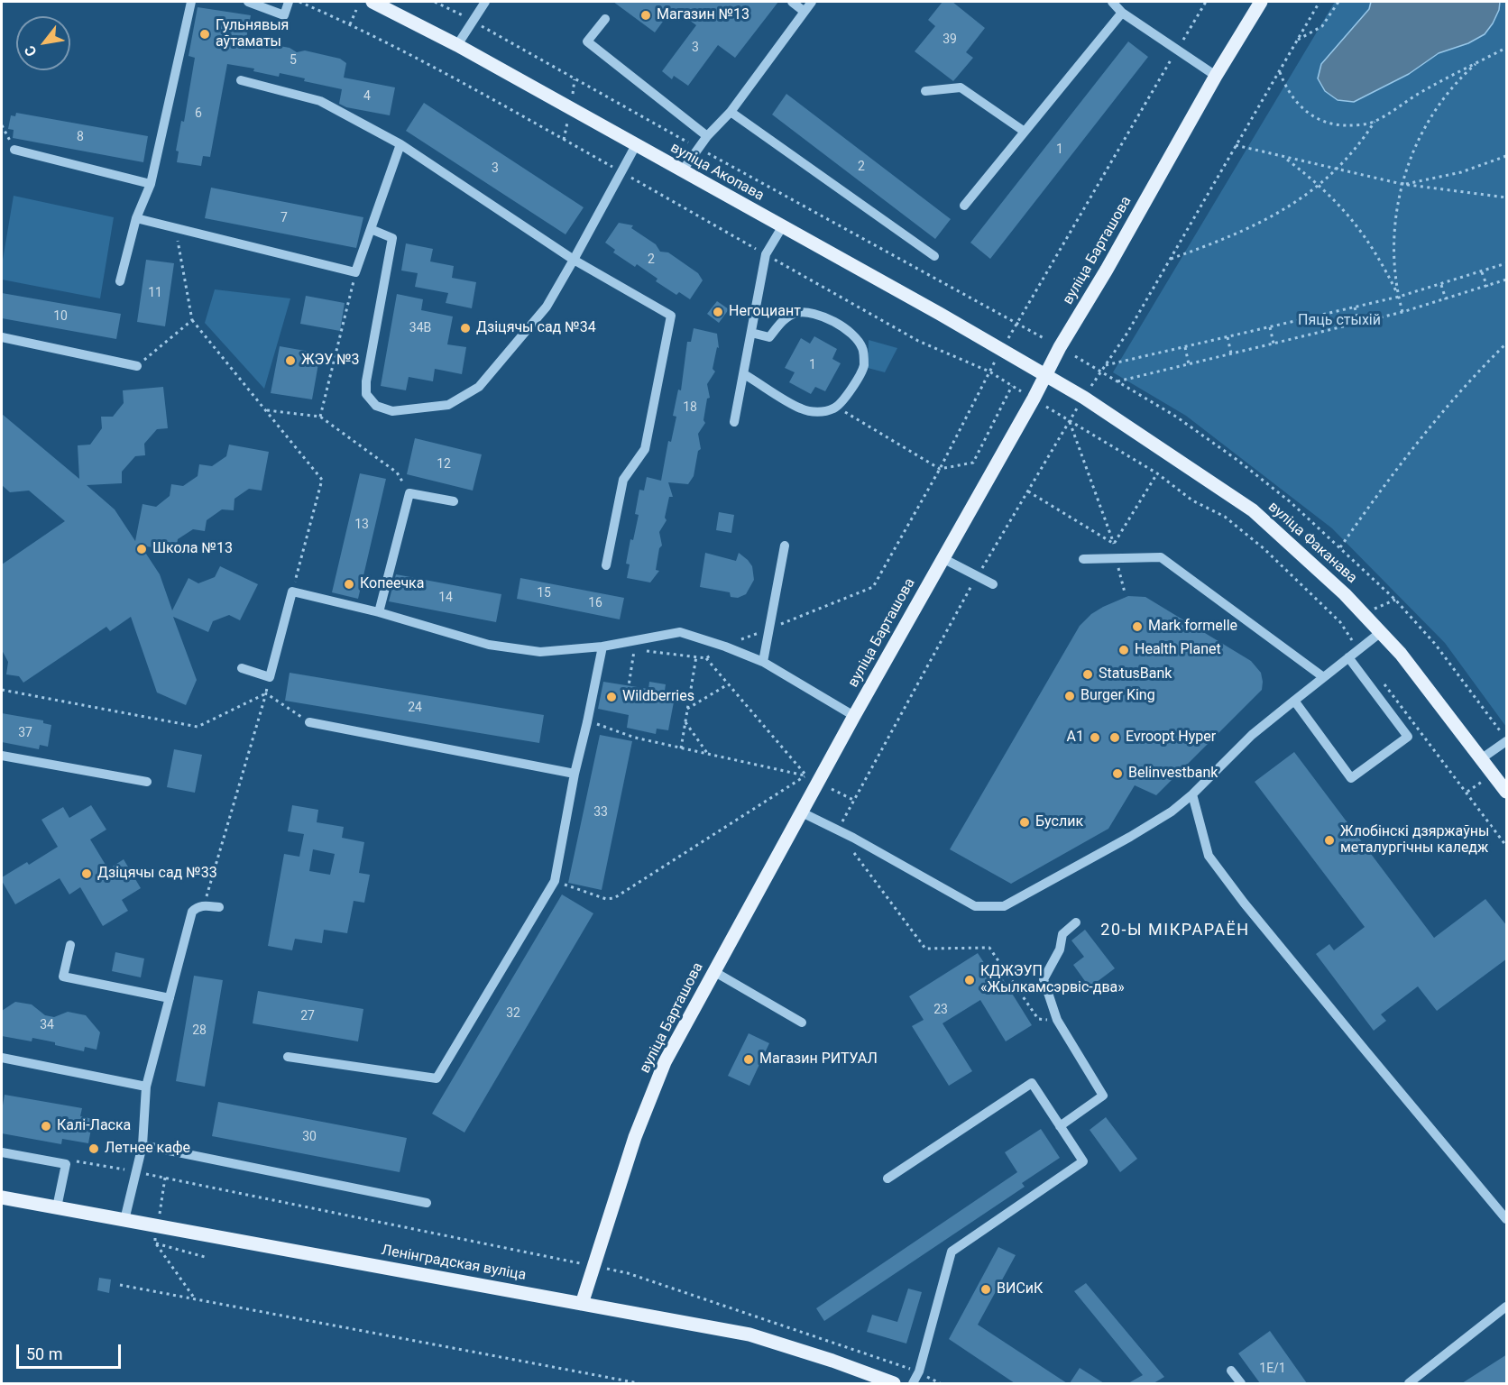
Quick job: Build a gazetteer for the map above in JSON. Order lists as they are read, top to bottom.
{
  "streets": {
    "main road": [
      "вуліца Акопава",
      "вуліца Барташова",
      "вуліца Факанава",
      "Ленінградская вуліца"
    ]
  },
  "crossings": [
    ["вуліца Акопава", "вуліца Барташова"],
    ["вуліца Акопава", "вуліца Факанава"],
    ["вуліца Барташова", "вуліца Факанава"],
    ["вуліца Барташова", "Ленінградская вуліца"]
  ],
  "districts": ["20-Ы МІКРАРАЁН"],
  "parks": ["Пяць стыхій"],
  "places": [
    "Магазин №13",
    "Гульнявыя аўтаматы",
    "Негоциант",
    "Дзіцячы сад №34",
    "ЖЭУ №3",
    "Школа №13",
    "Копеечка",
    "Mark formelle",
    "Health Planet",
    "StatusBank",
    "Burger King",
    "Wildberries",
    "A1",
    "Evroopt Hyper",
    "Belinvestbank",
    "Буслик",
    "Жлобінскі дзяржаўны металургічны каледж",
    "Дзіцячы сад №33",
    "КДЖЭУП «Жылкамсэрвіс-два»",
    "Магазин РИТУАЛ",
    "Калі-Ласка",
    "Летнее кафе",
    "ВИСиК"
  ],
  "house_numbers": [
    "39",
    "3",
    "5",
    "4",
    "6",
    "8",
    "1",
    "2",
    "3",
    "7",
    "2",
    "11",
    "10",
    "34В",
    "1",
    "18",
    "12",
    "13",
    "15",
    "14",
    "16",
    "24",
    "37",
    "33",
    "23",
    "32",
    "27",
    "34",
    "28",
    "30",
    "1Е/1"
  ],
  "scale_bar": "50 m",
  "north": "bottom left"
}
